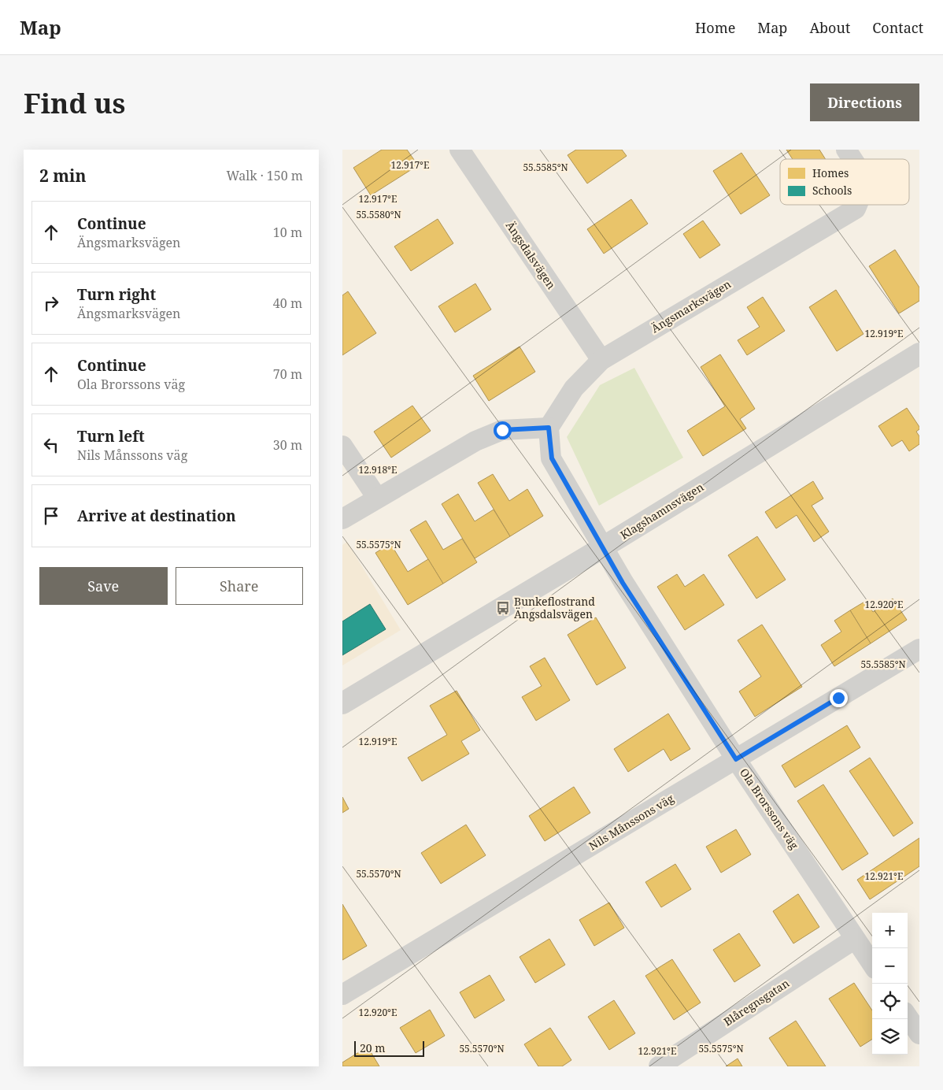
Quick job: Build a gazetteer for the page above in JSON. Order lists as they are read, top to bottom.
{
  "streets": {
    "street": [
      "Ängsdalsvägen",
      "Ängsmarksvägen",
      "Klagshamnsvägen",
      "Ola Brorssons väg",
      "Nils Månssons väg",
      "Blåregnsgatan"
    ]
  },
  "crossings": [
    ["Ängsdalsvägen", "Ängsmarksvägen"],
    ["Klagshamnsvägen", "Ola Brorssons väg"],
    ["Ola Brorssons väg", "Nils Månssons väg"],
    ["Ola Brorssons väg", "Blåregnsgatan"]
  ],
  "places": {
    "bus stop": ["Bunkeflostrand Ängsdalsvägen"]
  },
  "legend": ["Homes", "Schools"],
  "scale_bar": "20 m",
  "page": {
    "header": "Map",
    "nav": [
      "Home",
      "Map",
      "About",
      "Contact"
    ],
    "buttons": [
      "Directions",
      ["Save", "Share"]
    ],
    "title": "Find us",
    "heading": ["2 min", "Walk · 150 m"],
    "list": [
      ["Continue", "Ängsmarksvägen", "10 m"],
      ["Turn right", "Ängsmarksvägen", "40 m"],
      ["Continue", "Ola Brorssons väg", "70 m"],
      ["Turn left", "Nils Månssons väg", "30 m"],
      "Arrive at destination"
    ],
    "map_buttons": ["+", "−"],
    "scale": "20 m"
  },
  "coordinates": [
    "12.917°E",
    "55.5585°N",
    "55.5580°N",
    "12.919°E",
    "12.918°E",
    "55.5575°N",
    "12.920°E",
    "55.5570°N",
    "12.921°E"
  ]
}
